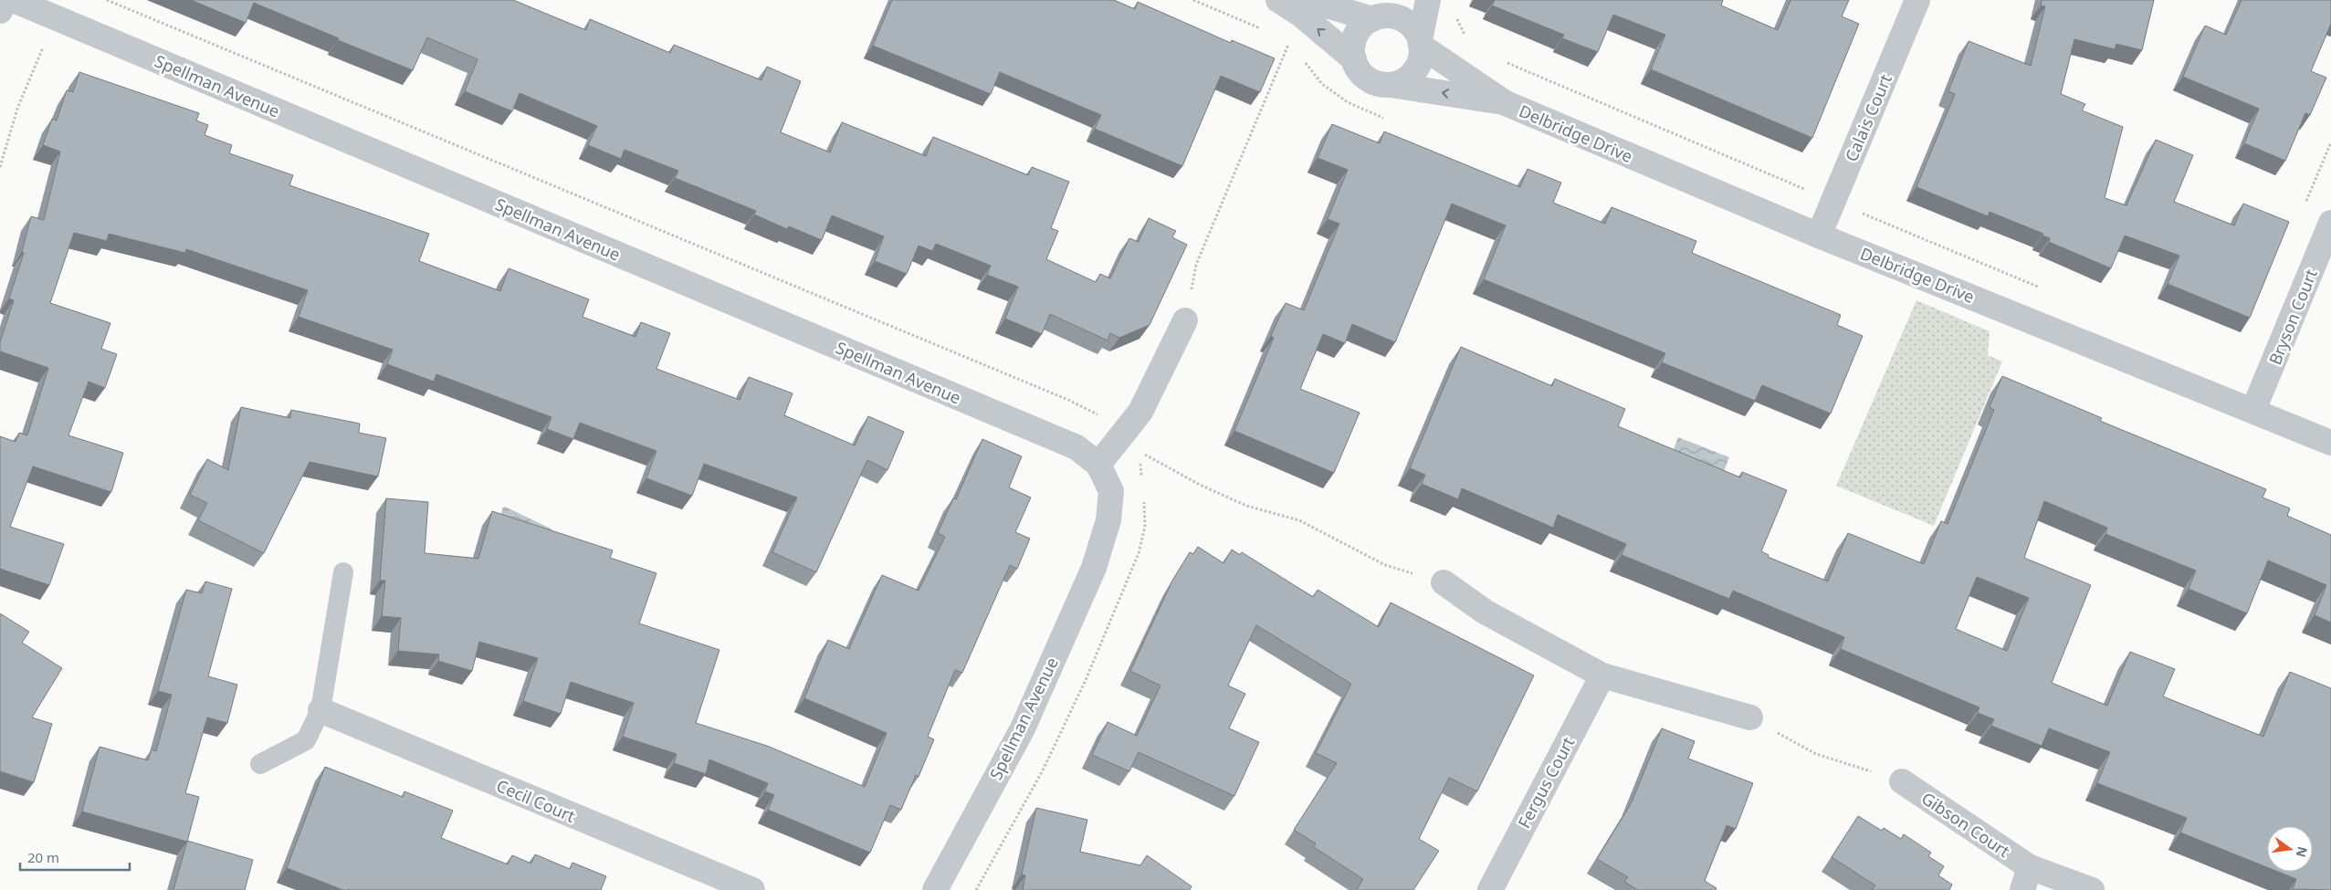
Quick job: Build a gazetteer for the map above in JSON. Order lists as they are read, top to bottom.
{
  "streets": {
    "street": [
      "Spellman Avenue",
      "Calais Court",
      "Delbridge Drive",
      "Bryson Court",
      "Fergus Court",
      "Cecil Court",
      "Gibson Court"
    ]
  },
  "crossings": [
    ["Calais Court", "Delbridge Drive"],
    ["Delbridge Drive", "Bryson Court"]
  ],
  "scale_bar": "20 m",
  "north": "right"
}
